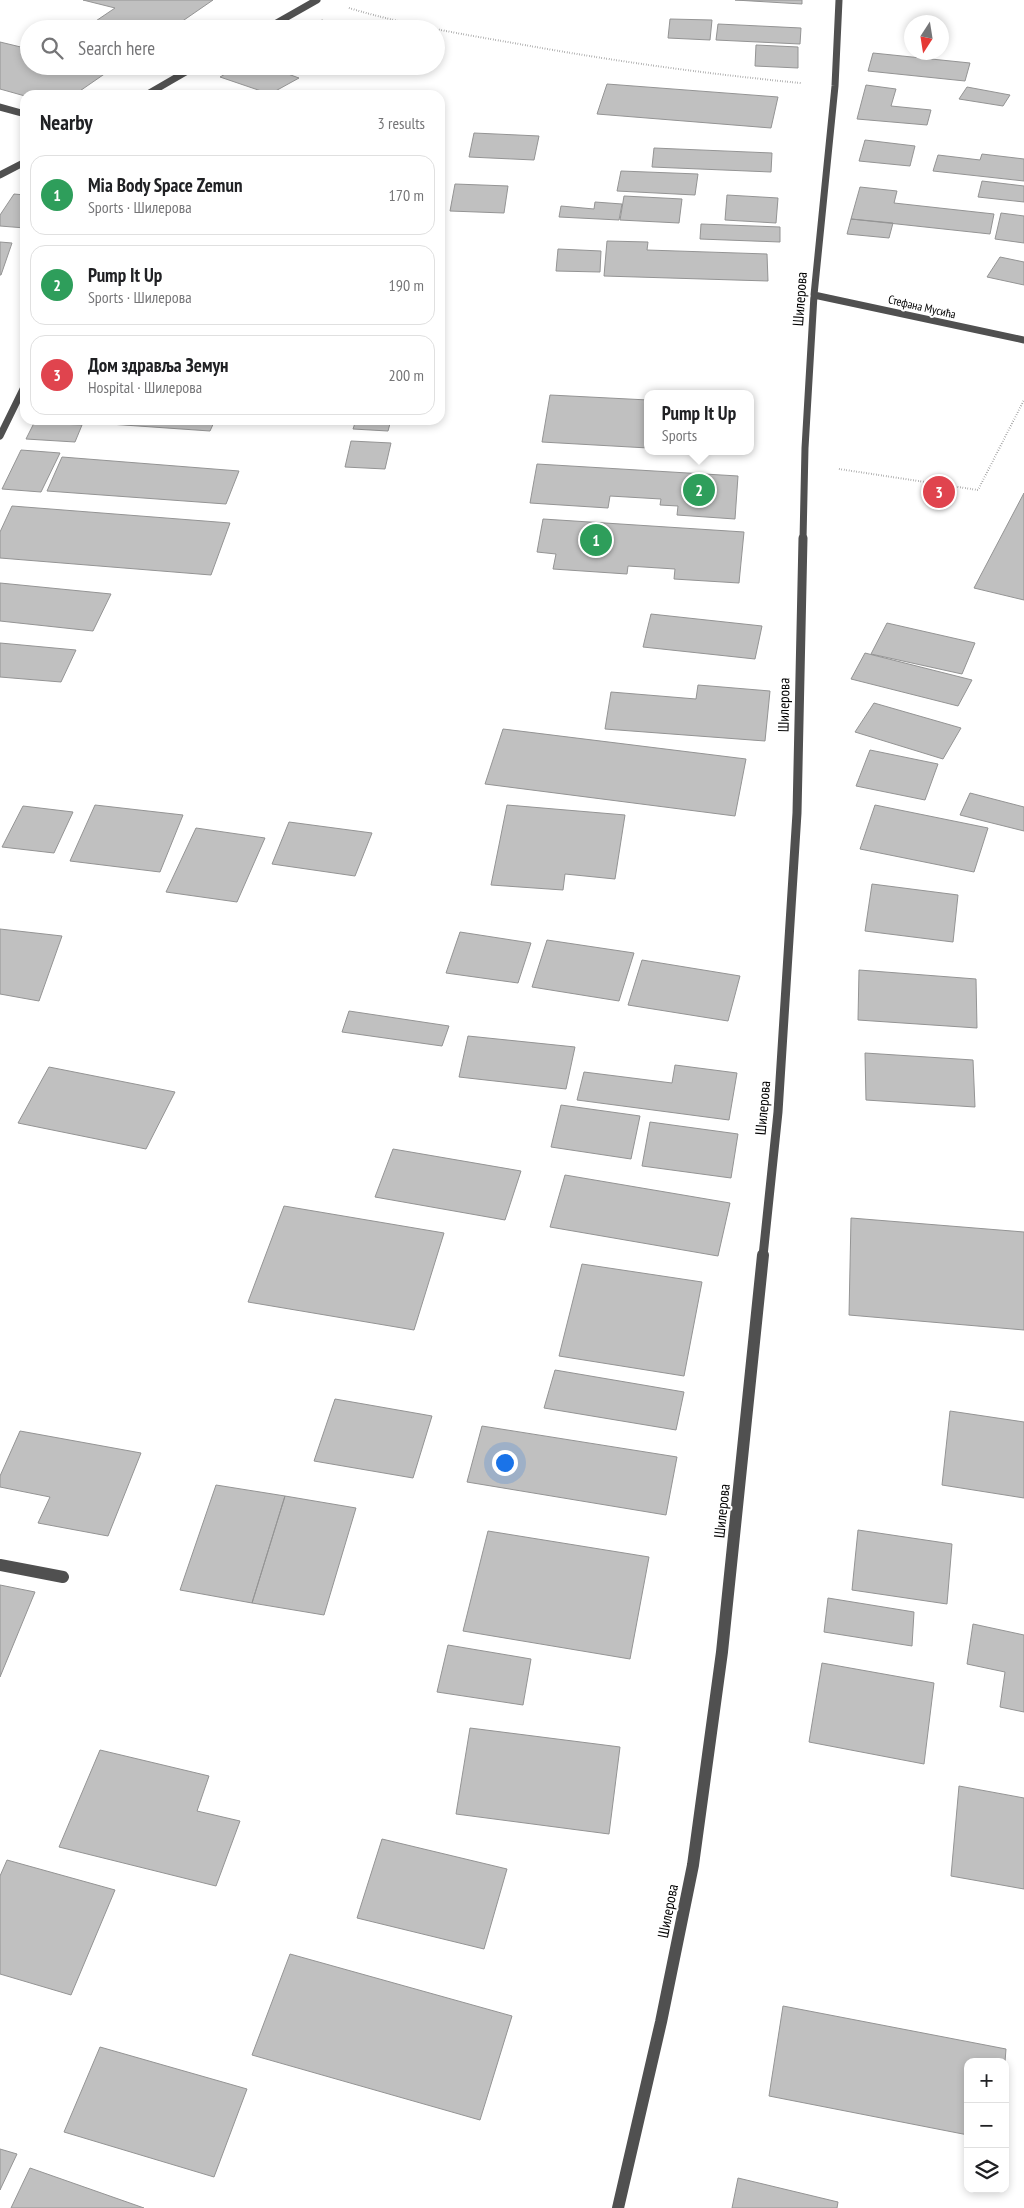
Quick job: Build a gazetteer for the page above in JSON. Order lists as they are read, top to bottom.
{
  "streets": {
    "street": ["Шилерова", "Стефана Мусића"]
  },
  "crossings": [
    ["Шилерова", "Стефана Мусића"]
  ],
  "north": "bottom",
  "page": {
    "search": "Search here",
    "heading": ["Nearby", "3 results"],
    "list": [
      {
        "mark": "1",
        "name": "Mia Body Space Zemun",
        "note": "Sports · Шилерова",
        "value": "170 m"
      },
      {
        "mark": "2",
        "name": "Pump It Up",
        "note": "Sports · Шилерова",
        "value": "190 m"
      },
      {
        "mark": "3",
        "name": "Дом здравља Земун",
        "note": "Hospital · Шилерова",
        "value": "200 m"
      }
    ],
    "popup": ["Pump It Up", "Sports"],
    "pins": ["2", "3", "1"],
    "map_buttons": ["+", "−"]
  }
}
